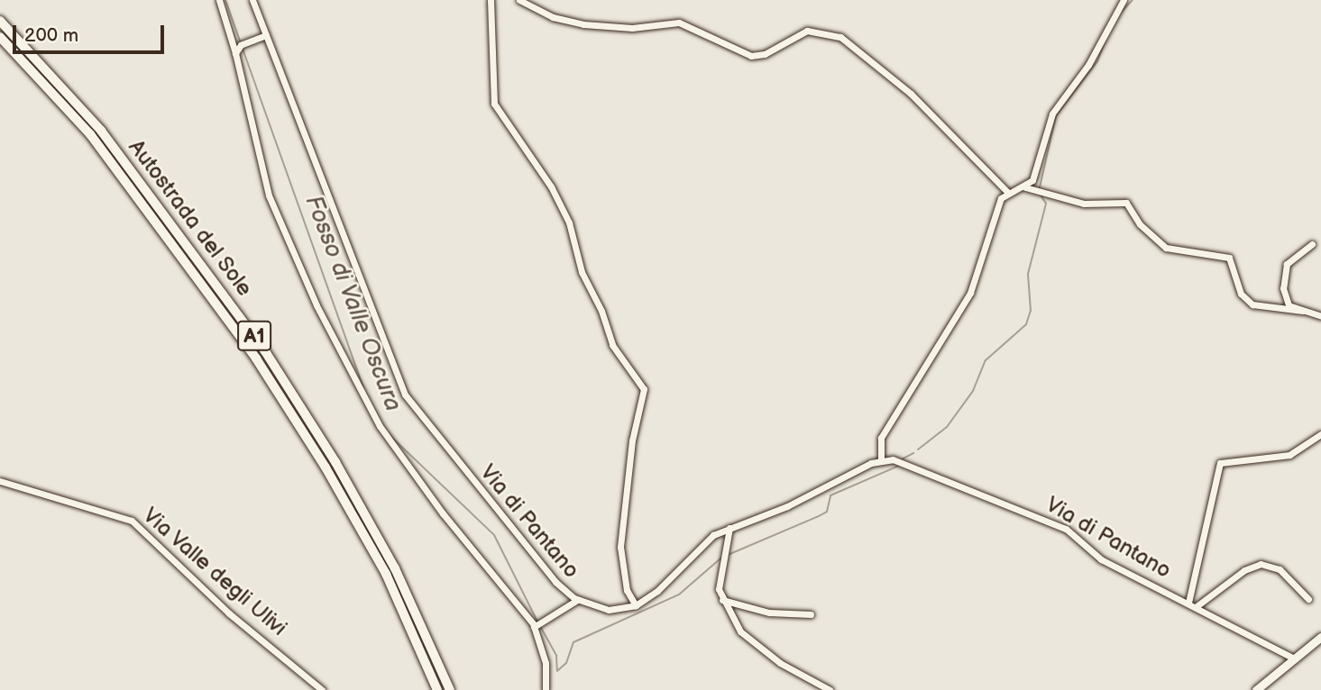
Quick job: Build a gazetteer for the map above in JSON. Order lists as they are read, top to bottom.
{
  "streets": {
    "highway": ["Autostrada del Sole", "A1"],
    "street": ["Via di Pantano", "Via Valle degli Ulivi"]
  },
  "water": ["Fosso di Valle Oscura"],
  "scale_bar": "200 m"
}
